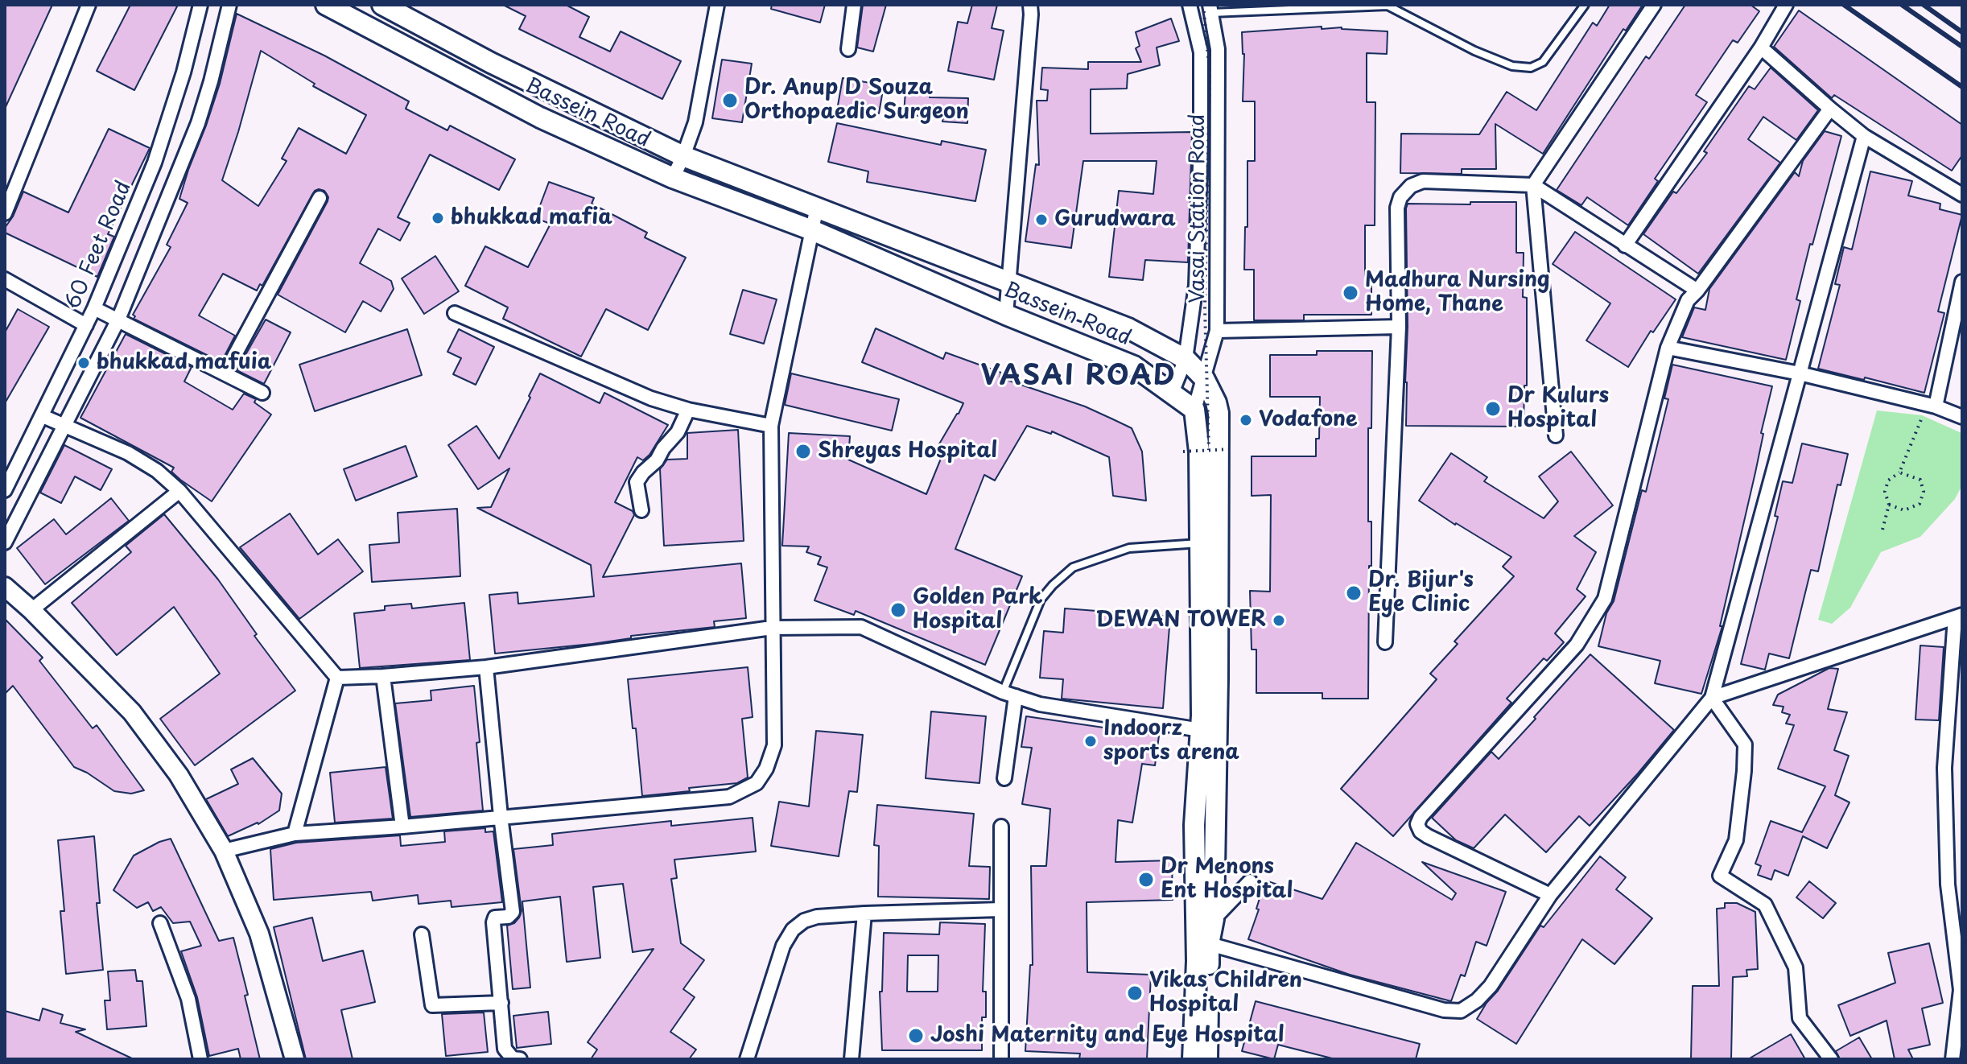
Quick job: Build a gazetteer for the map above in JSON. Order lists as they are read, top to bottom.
{
  "streets": {
    "main road": ["Bassein Road"],
    "street": ["Vasai Station Road", "60 Feet Road"]
  },
  "crossings": [
    ["Bassein Road", "Vasai Station Road"]
  ],
  "districts": ["VASAI ROAD"],
  "places": [
    "Dr. Anup D Souza Orthopaedic Surgeon",
    "bhukkad mafia",
    "Gurudwara",
    "Madhura Nursing Home, Thane",
    "bhukkad mafuia",
    "Dr Kulurs Hospital",
    "Vodafone",
    "Shreyas Hospital",
    "Dr. Bijur's Eye Clinic",
    "Golden Park Hospital",
    "DEWAN TOWER",
    "Indoorz sports arena",
    "Dr Menons Ent Hospital",
    "Vikas Children Hospital",
    "Joshi Maternity and Eye Hospital"
  ]
}
